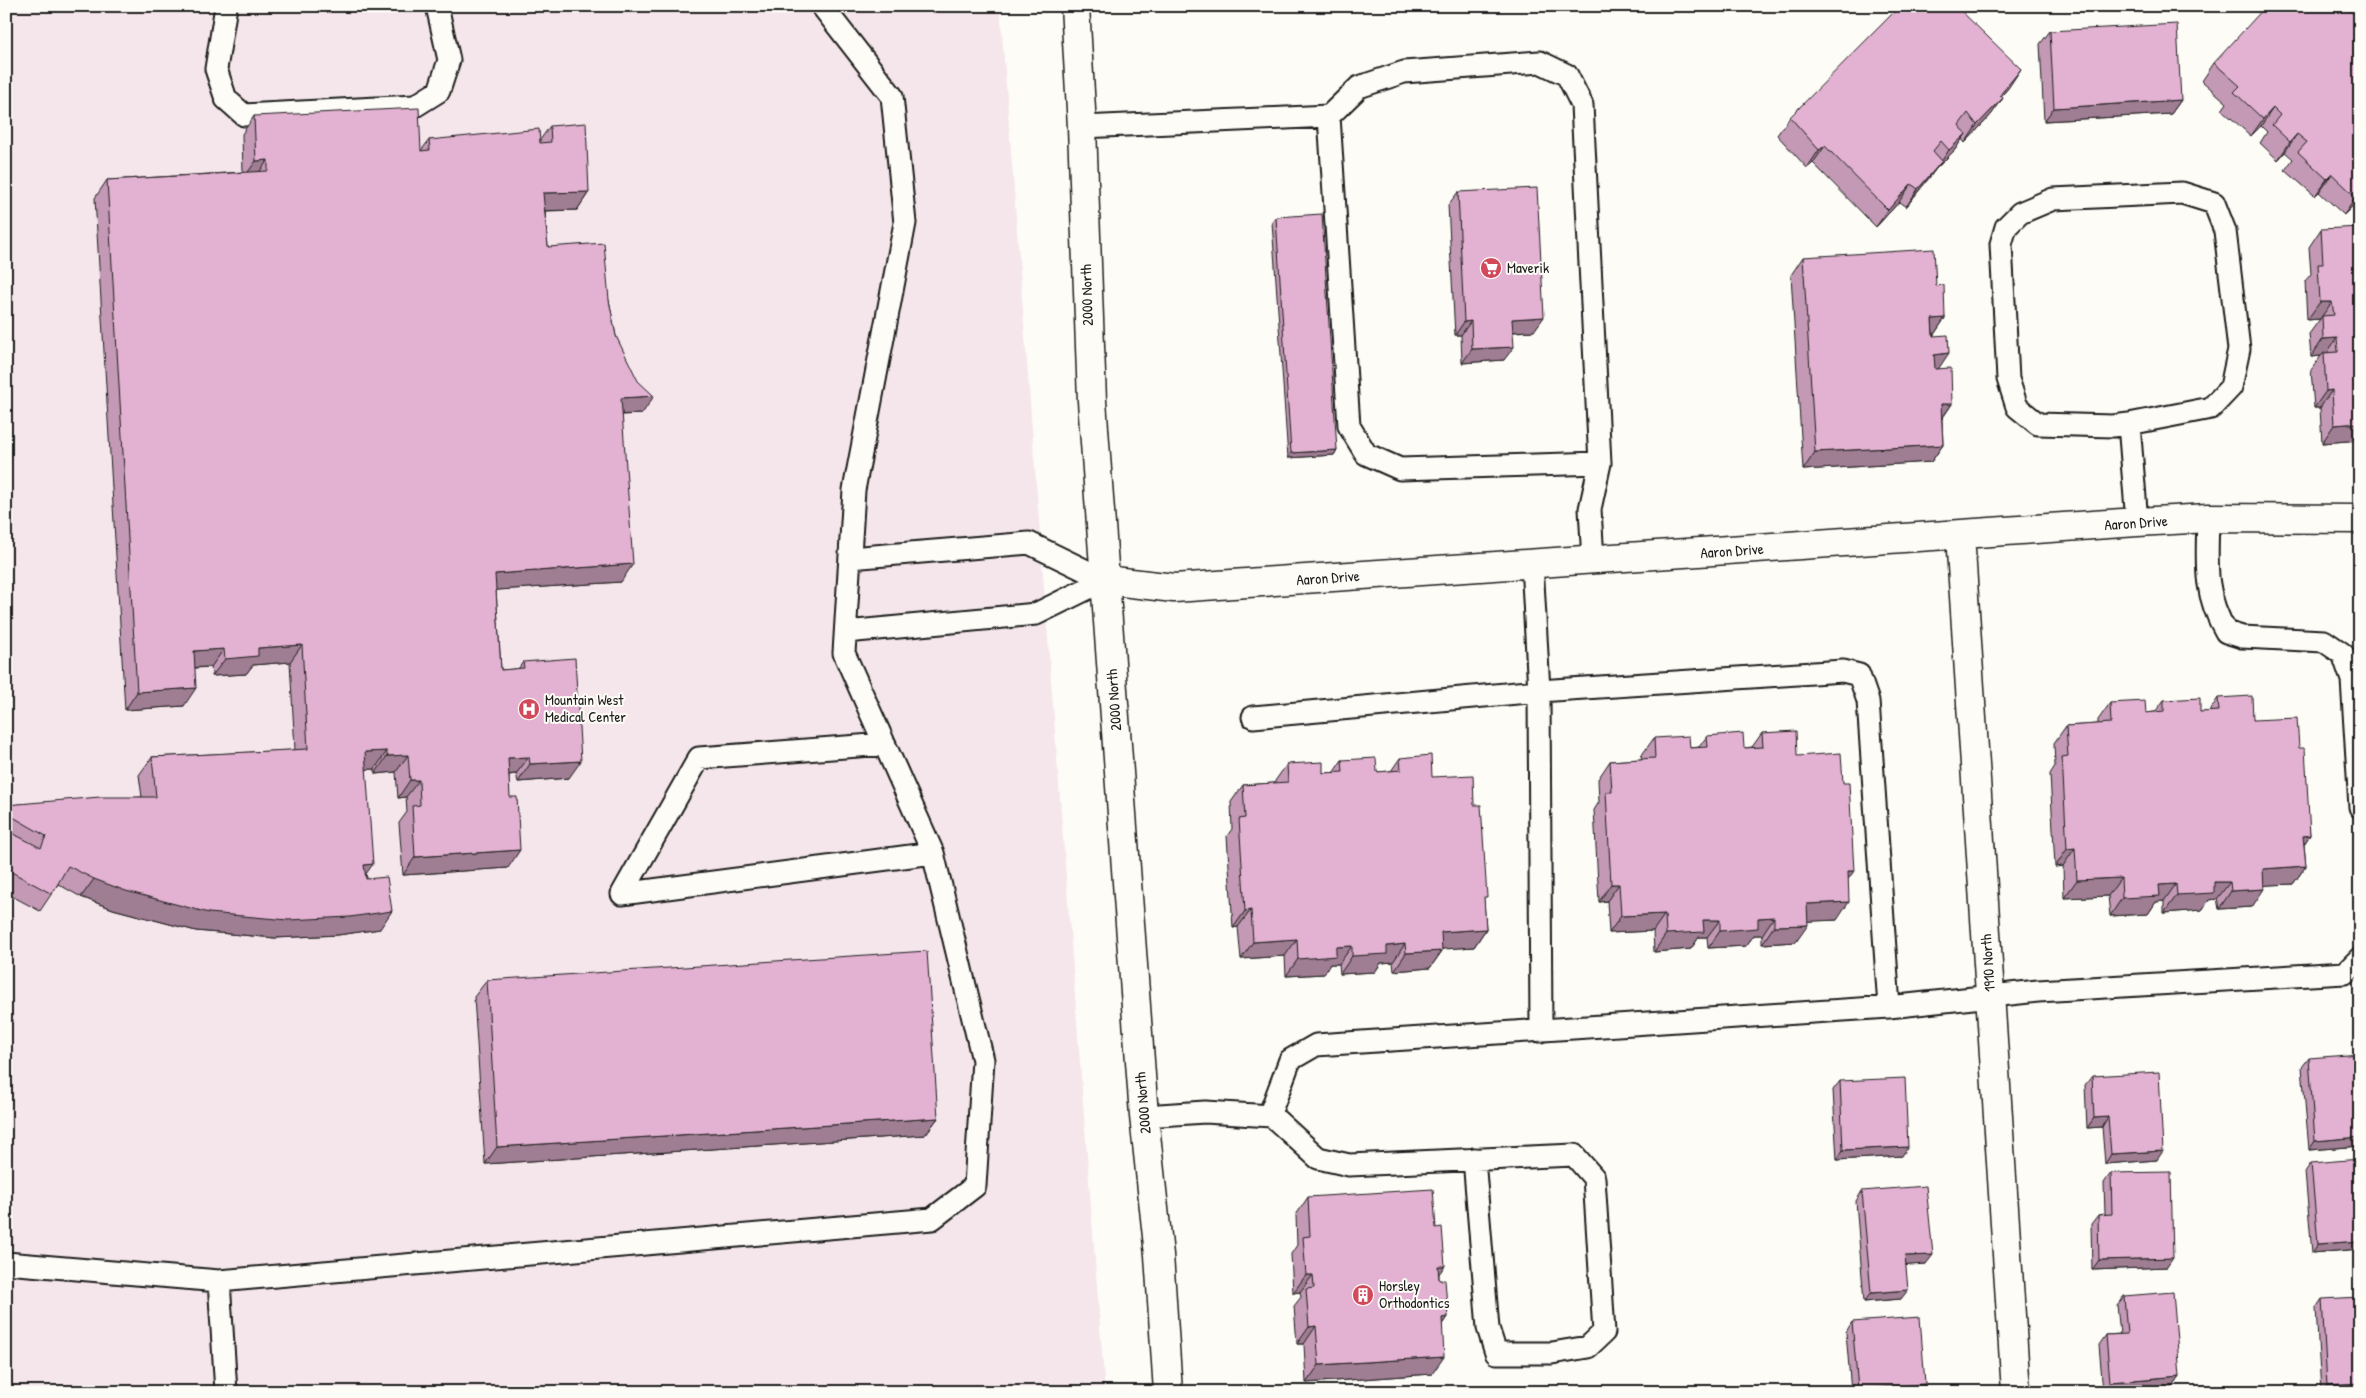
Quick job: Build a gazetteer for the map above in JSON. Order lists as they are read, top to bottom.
{
  "streets": {
    "street": ["2000 North", "Aaron Drive", "1910 North"]
  },
  "crossings": [
    ["2000 North", "Aaron Drive"],
    ["Aaron Drive", "1910 North"]
  ],
  "places": {
    "supermarket": ["Maverik"],
    "hospital": ["Mountain West Medical Center"],
    "building": ["Horsley Orthodontics"]
  }
}
